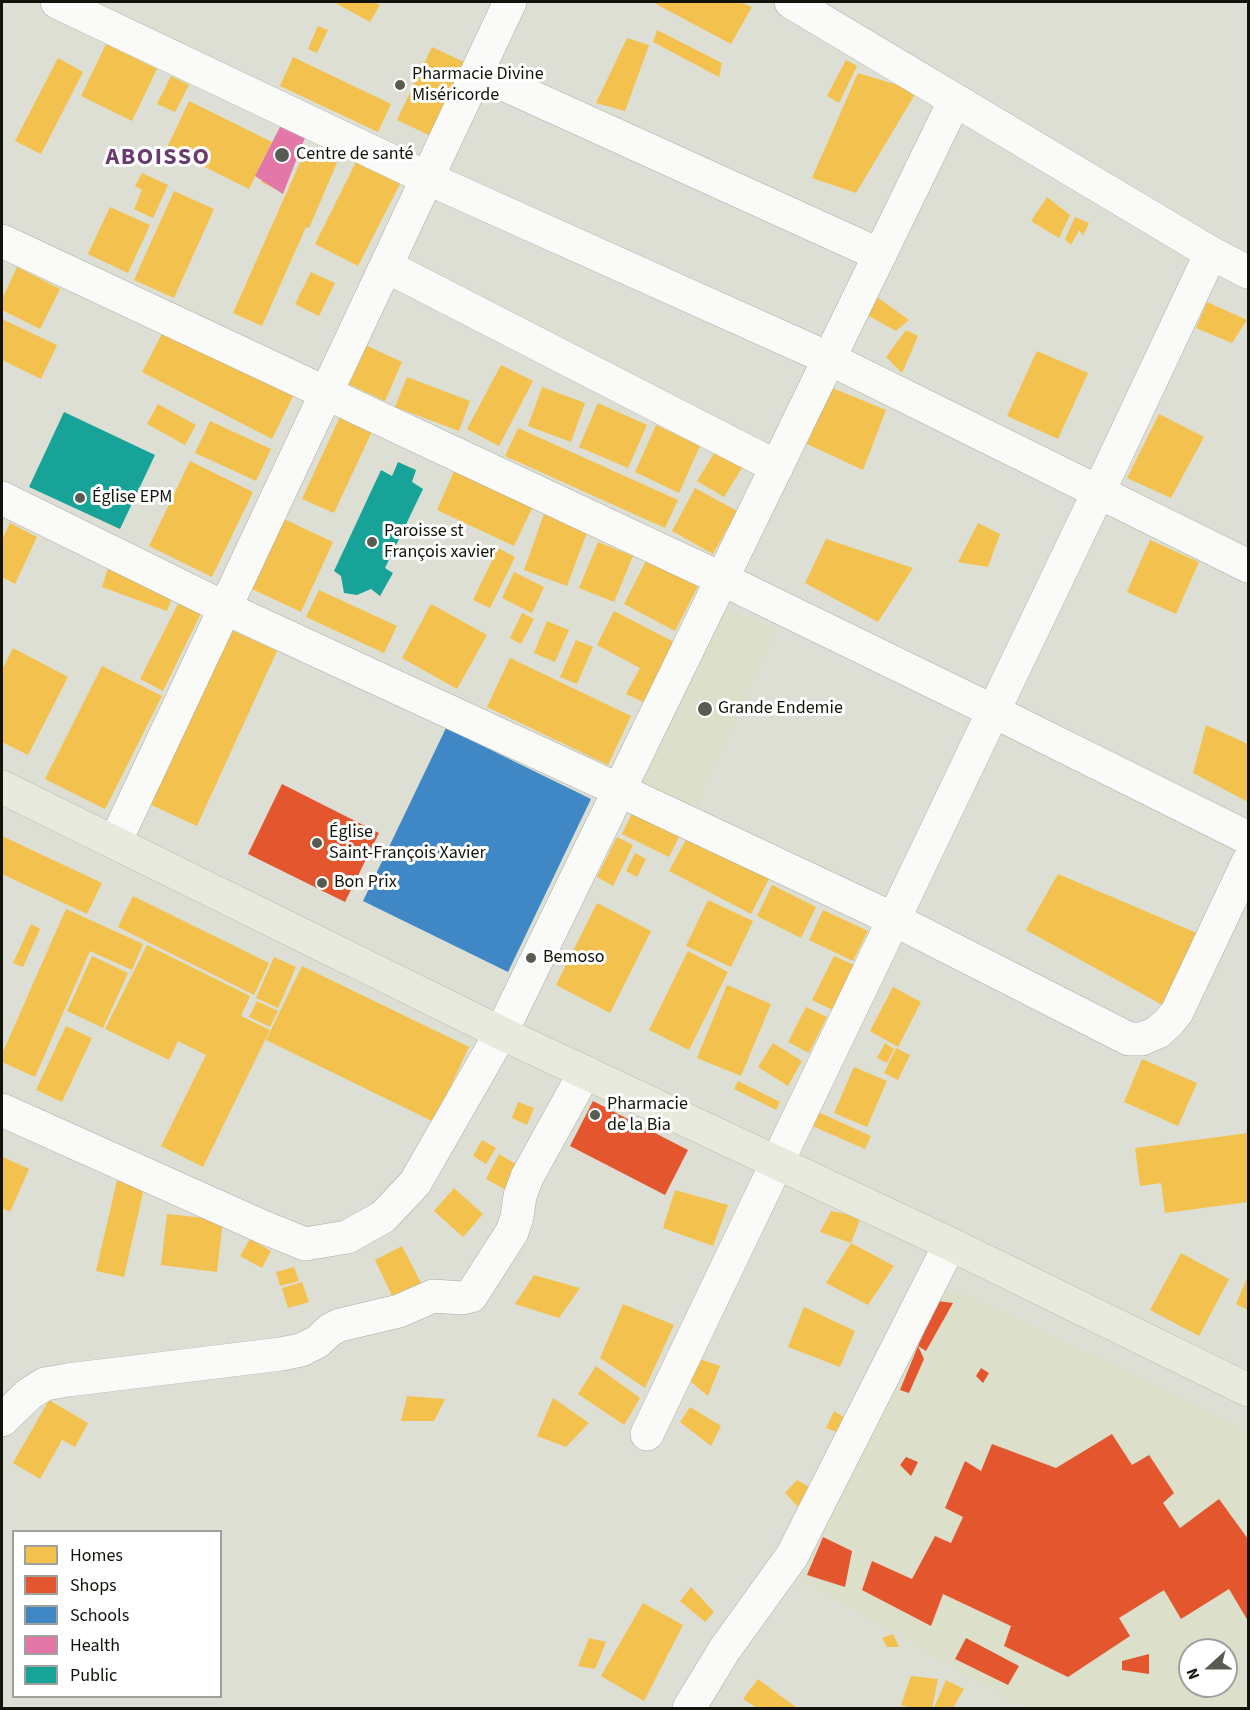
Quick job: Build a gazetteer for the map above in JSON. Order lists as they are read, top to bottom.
{
  "districts": ["ABOISSO"],
  "places": [
    "Pharmacie Divine Miséricorde",
    "Centre de santé",
    "Église EPM",
    "Paroisse st François xavier",
    "Grande Endemie",
    "Église Saint-François Xavier",
    "Bon Prix",
    "Bemoso",
    "Pharmacie de la Bia"
  ],
  "legend": [
    "Homes",
    "Shops",
    "Schools",
    "Health",
    "Public"
  ],
  "north": "left"
}
